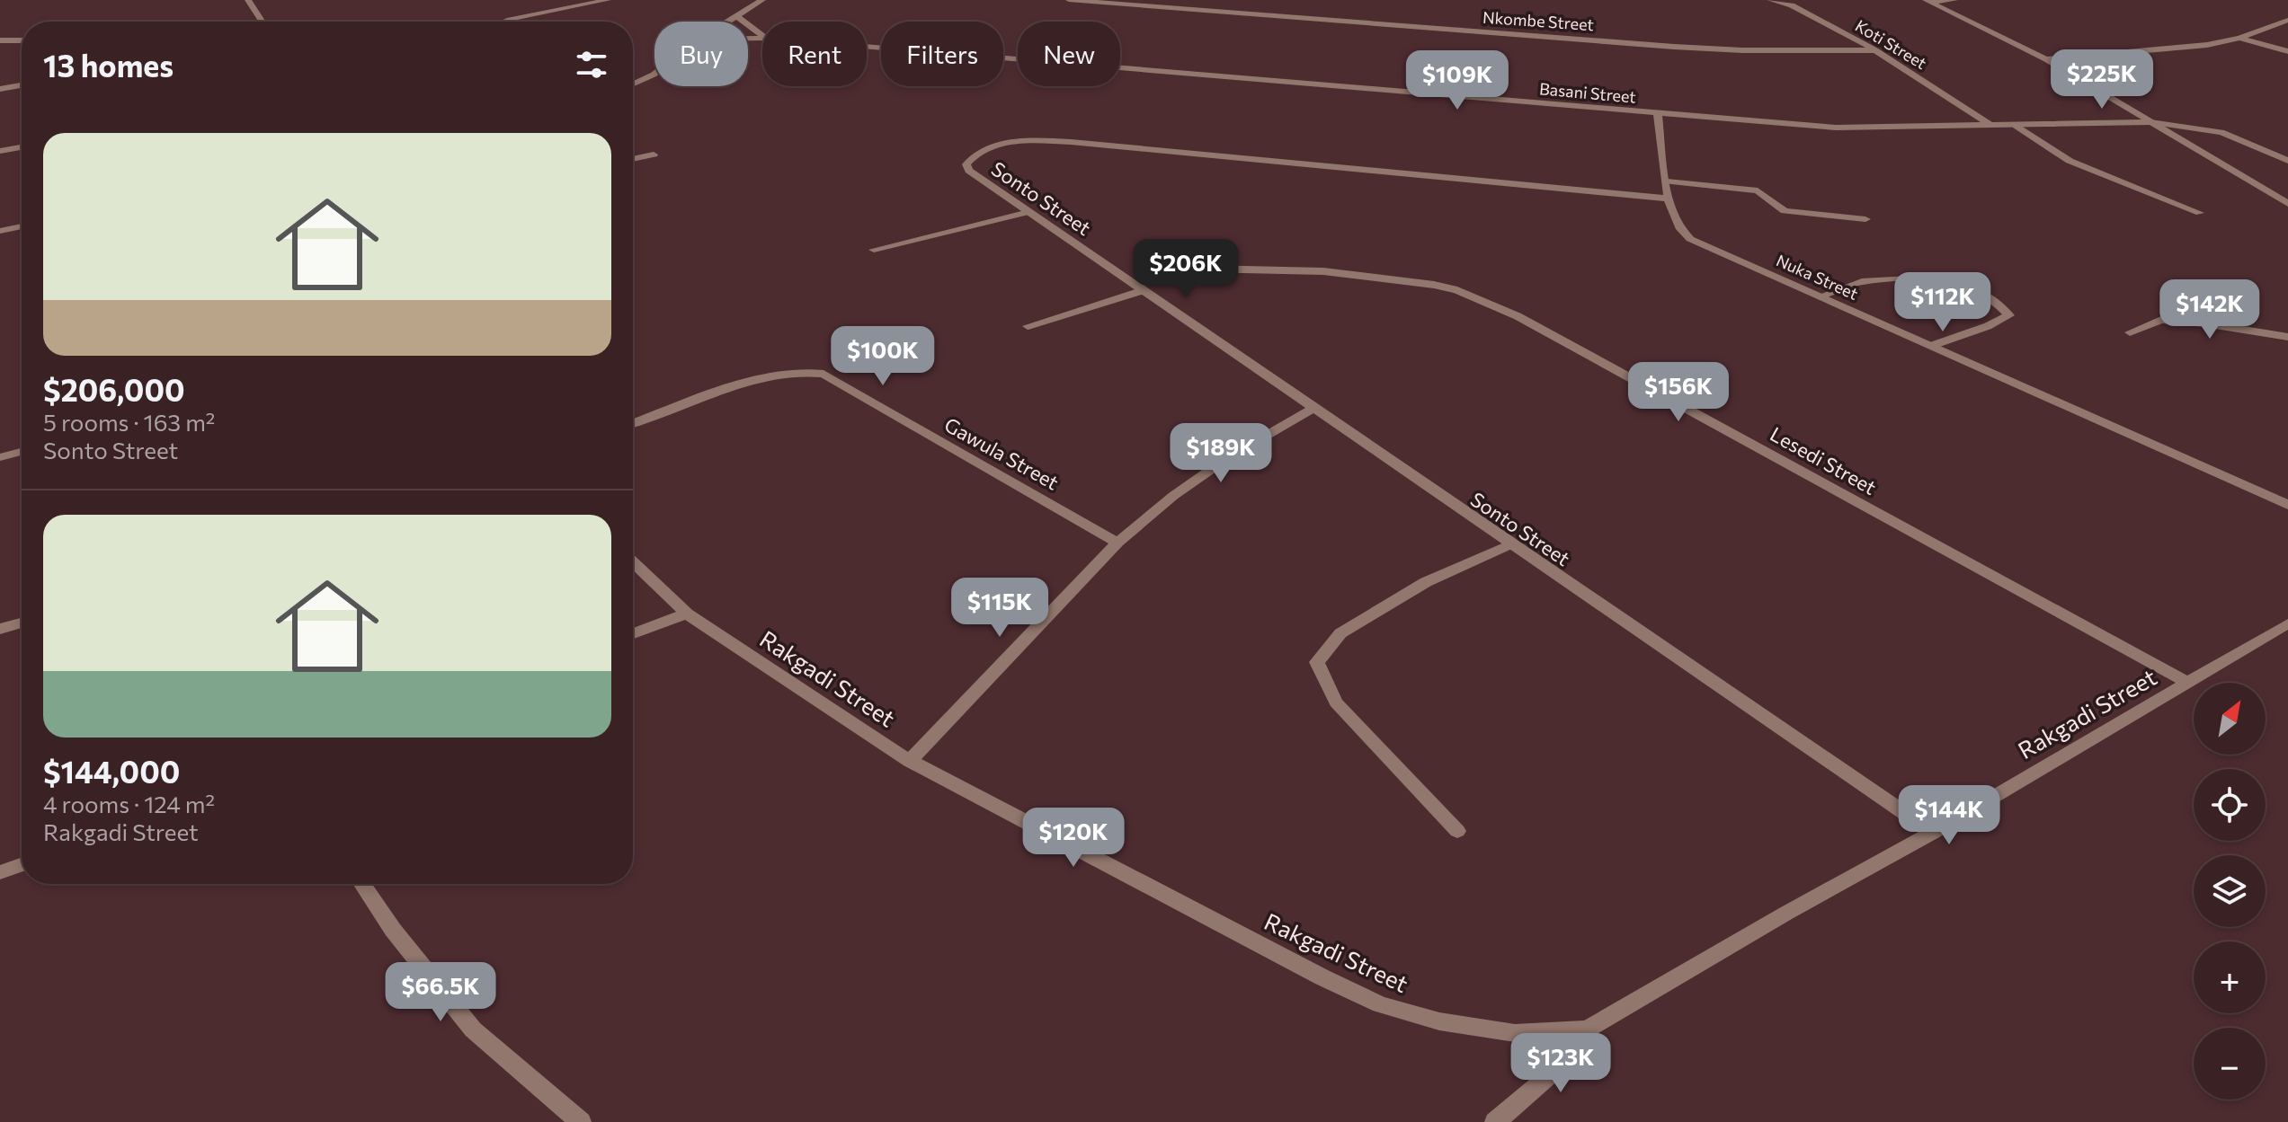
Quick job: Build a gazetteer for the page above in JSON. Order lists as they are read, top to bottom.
{
  "streets": {
    "street": [
      "Nkombe Street",
      "Koti Street",
      "Basani Street",
      "Sonto Street",
      "Nuka Street",
      "Gawula Street",
      "Lesedi Street",
      "Rakgadi Street"
    ]
  },
  "crossings": [
    ["Nkombe Street", "Koti Street"],
    ["Koti Street", "Basani Street"],
    ["Basani Street", "Nuka Street"],
    ["Sonto Street", "Nuka Street"],
    ["Sonto Street", "Lesedi Street"],
    ["Sonto Street", "Rakgadi Street"],
    ["Lesedi Street", "Rakgadi Street"]
  ],
  "north": "top right",
  "page": {
    "chip": [
      "Buy",
      "Rent",
      "Filters",
      "New"
    ],
    "heading": "13 homes",
    "price": [
      "$225K",
      "$109K",
      "$206K",
      "$112K",
      "$142K",
      "$100K",
      "$156K",
      "$189K",
      "$115K",
      "$144K",
      "$120K",
      "$66.5K",
      "$123K"
    ],
    "list": [
      {
        "name": "$206,000",
        "note": "5 rooms · 163 m² · Sonto Street"
      },
      {
        "name": "$144,000",
        "note": "4 rooms · 124 m² · Rakgadi Street"
      }
    ],
    "map_buttons": ["+", "−"]
  }
}
